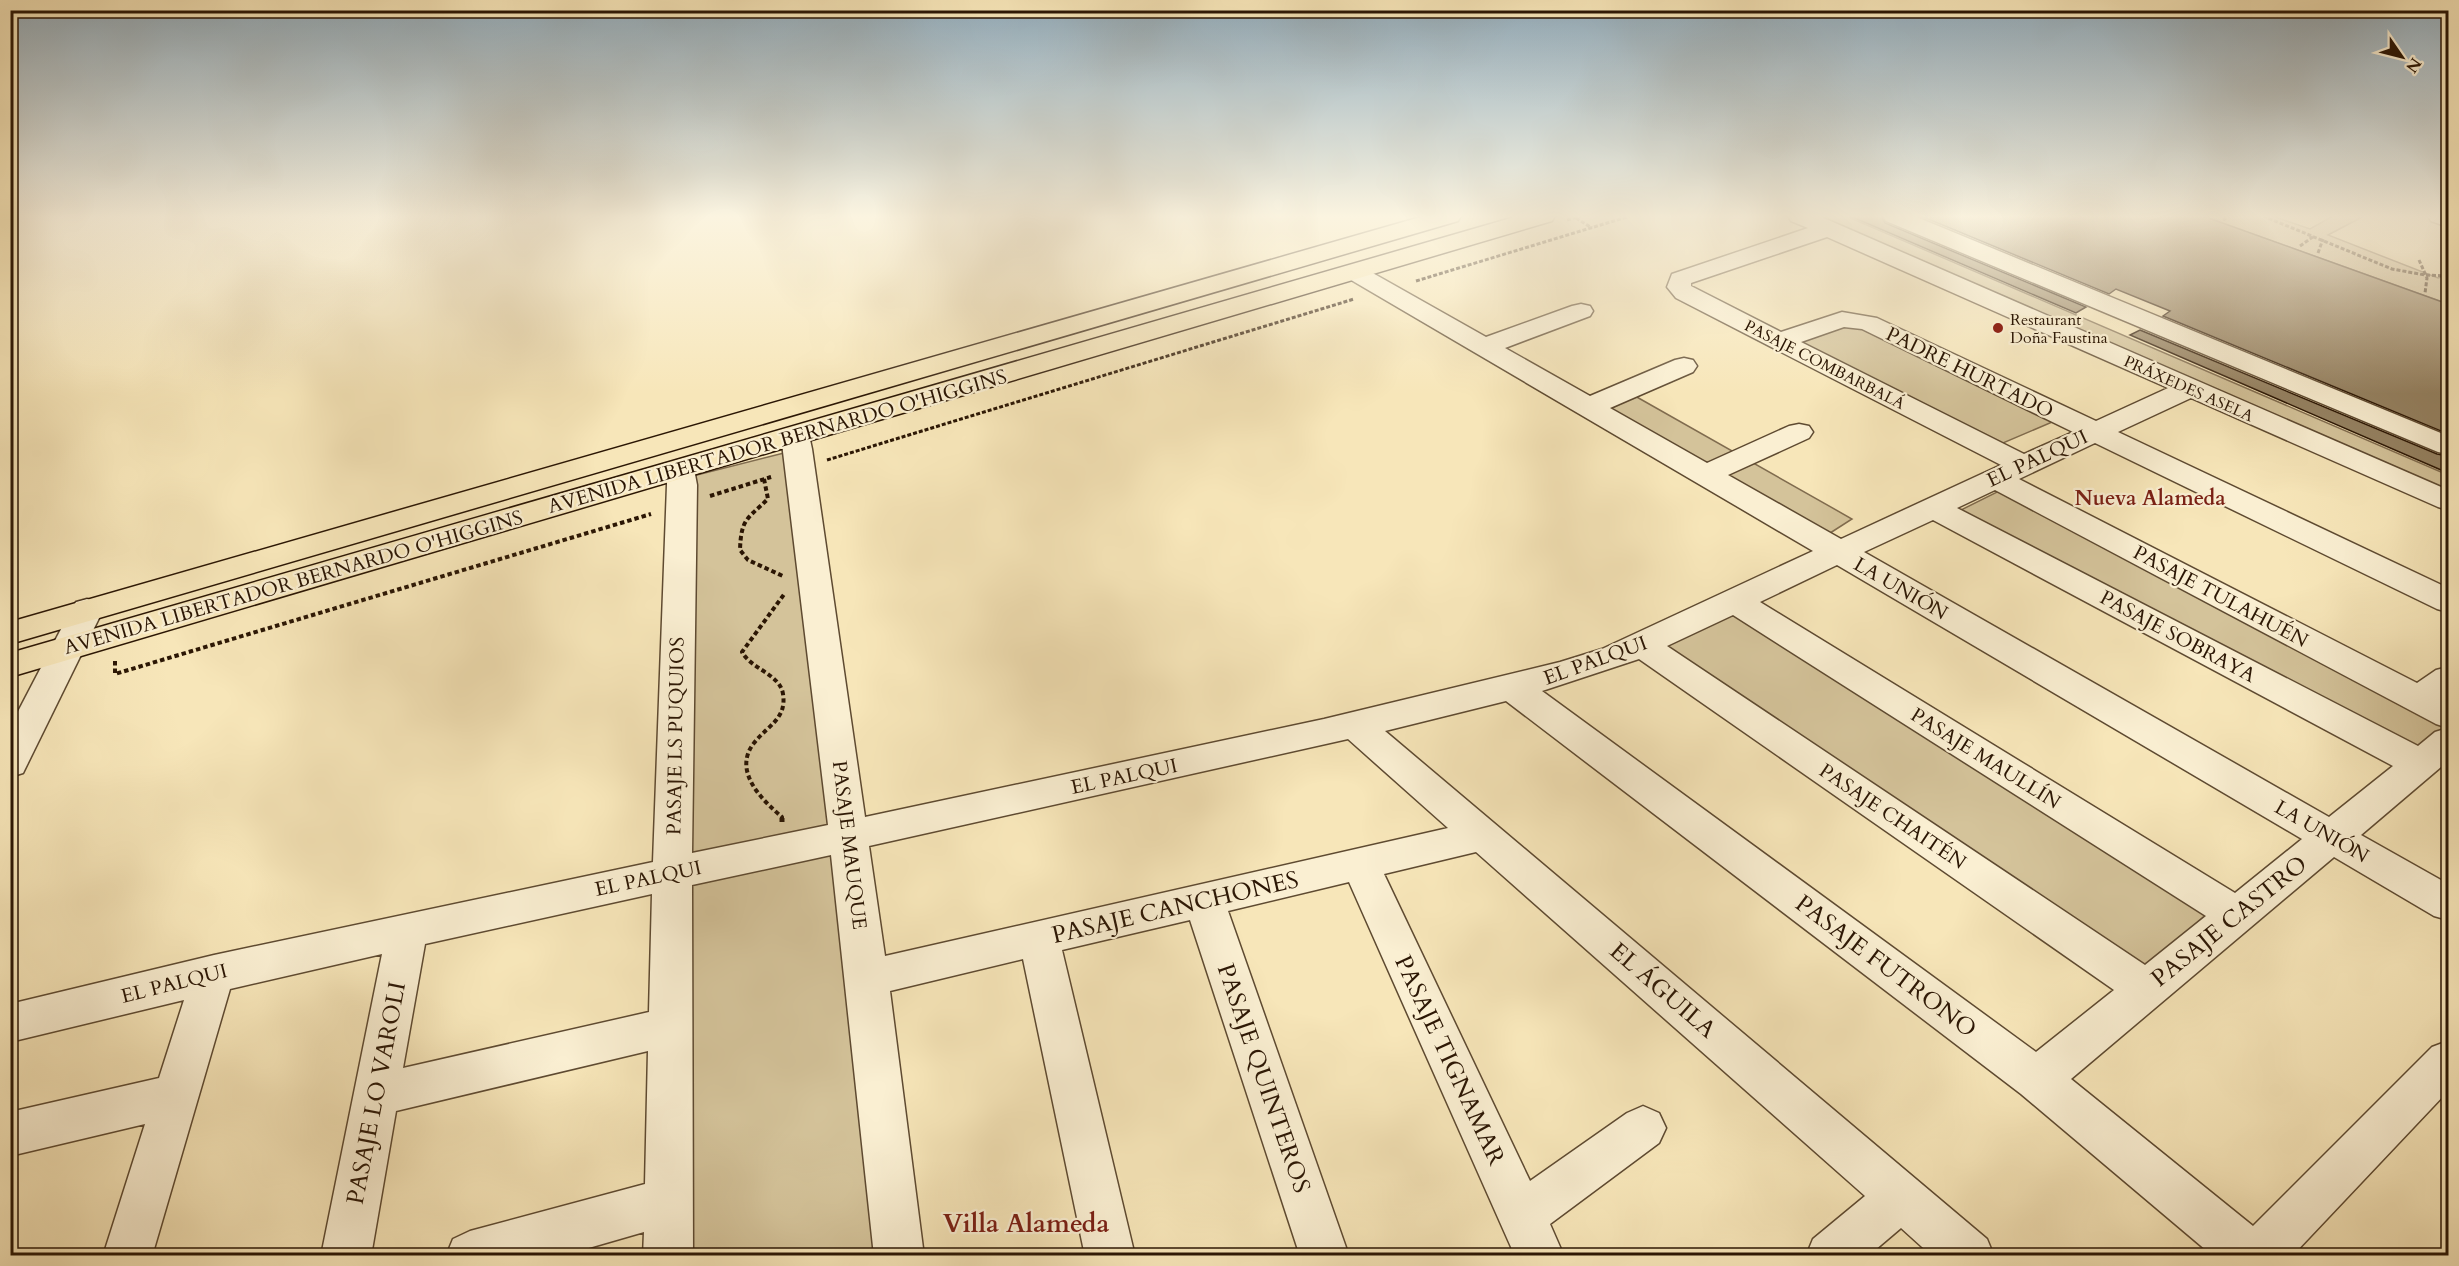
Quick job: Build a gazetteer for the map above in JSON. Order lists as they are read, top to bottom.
{
  "streets": {
    "main road": ["AVENIDA LIBERTADOR BERNARDO O'HIGGINS"],
    "street": [
      "PASAJE COMBARBALÁ",
      "PADRE HURTADO",
      "PRÁXEDES ASELA",
      "EL PALQUI",
      "LA UNIÓN",
      "PASAJE TULAHUÉN",
      "PASAJE SOBRAYA",
      "PASAJE LS PUQUIOS",
      "PASAJE MAULLÍN",
      "PASAJE CHAITÉN",
      "PASAJE MAUQUE",
      "PASAJE CANCHONES",
      "PASAJE CASTRO",
      "PASAJE FUTRONO",
      "EL ÁGUILA",
      "PASAJE TIGNAMAR",
      "PASAJE QUINTEROS",
      "PASAJE LO VAROLI"
    ]
  },
  "crossings": [
    ["PASAJE COMBARBALÁ", "PADRE HURTADO"],
    ["PASAJE COMBARBALÁ", "EL PALQUI"],
    ["PADRE HURTADO", "EL PALQUI"],
    ["PRÁXEDES ASELA", "EL PALQUI"],
    ["AVENIDA LIBERTADOR BERNARDO O'HIGGINS", "PASAJE LS PUQUIOS"],
    ["AVENIDA LIBERTADOR BERNARDO O'HIGGINS", "PASAJE MAUQUE"],
    ["EL PALQUI", "LA UNIÓN"],
    ["EL PALQUI", "PASAJE TULAHUÉN"],
    ["EL PALQUI", "PASAJE SOBRAYA"],
    ["EL PALQUI", "PASAJE LS PUQUIOS"],
    ["EL PALQUI", "PASAJE MAULLÍN"],
    ["EL PALQUI", "PASAJE CHAITÉN"],
    ["EL PALQUI", "PASAJE MAUQUE"],
    ["EL PALQUI", "PASAJE FUTRONO"],
    ["EL PALQUI", "EL ÁGUILA"],
    ["EL PALQUI", "PASAJE LO VAROLI"],
    ["LA UNIÓN", "PASAJE CASTRO"],
    ["PASAJE SOBRAYA", "PASAJE CASTRO"],
    ["PASAJE MAULLÍN", "PASAJE CASTRO"],
    ["PASAJE CHAITÉN", "PASAJE CASTRO"],
    ["PASAJE MAUQUE", "PASAJE CANCHONES"],
    ["PASAJE CANCHONES", "EL ÁGUILA"],
    ["PASAJE CANCHONES", "PASAJE TIGNAMAR"],
    ["PASAJE CANCHONES", "PASAJE QUINTEROS"],
    ["PASAJE CASTRO", "PASAJE FUTRONO"]
  ],
  "districts": ["Nueva Alameda", "Villa Alameda"],
  "places": ["Restaurant Doña Faustina"],
  "north": "bottom right"
}
